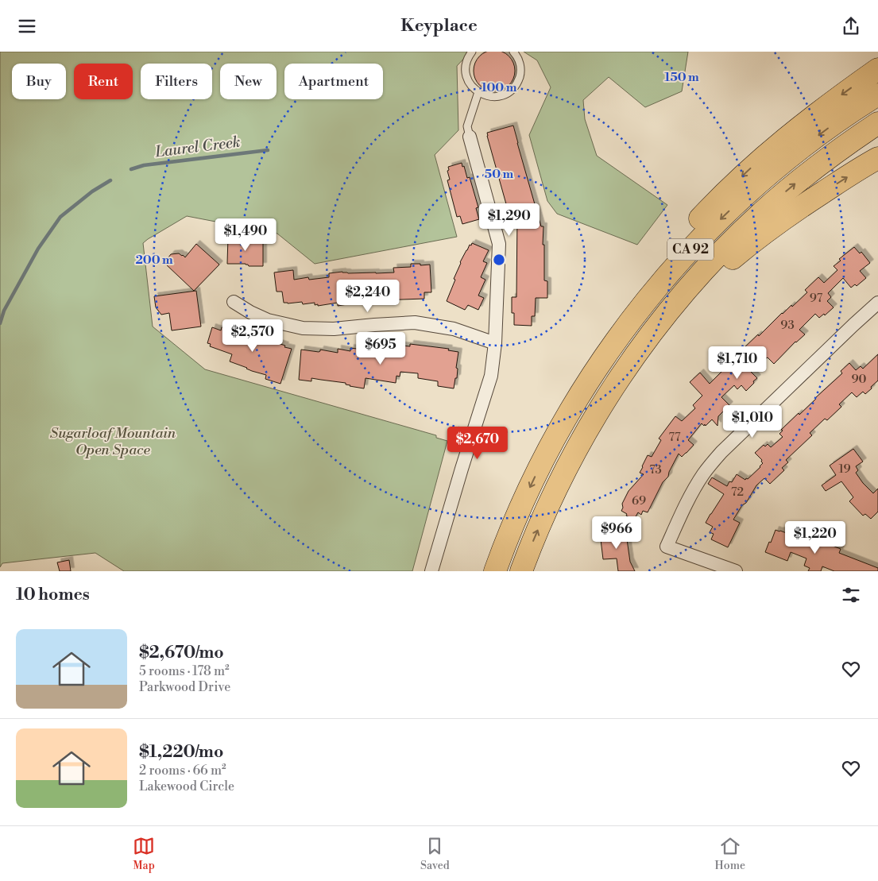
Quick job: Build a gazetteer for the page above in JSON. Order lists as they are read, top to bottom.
{
  "streets": {
    "highway": ["CA 92"]
  },
  "water": ["Laurel Creek"],
  "parks": ["Sugarloaf Mountain Open Space"],
  "house_numbers": [
    "97",
    "93",
    "90",
    "77",
    "19",
    "73",
    "72",
    "69"
  ],
  "page": {
    "header": "Keyplace",
    "chip": [
      "Buy",
      "Rent",
      "Filters",
      "New",
      "Apartment"
    ],
    "price": [
      "$1,290",
      "$1,490",
      "$2,240",
      "$2,570",
      "$695",
      "$1,710",
      "$1,010",
      "$2,670",
      "$966",
      "$1,220"
    ],
    "heading": "10 homes",
    "list": [
      {
        "name": "$2,670/mo",
        "note": "5 rooms · 178 m² · Parkwood Drive"
      },
      {
        "name": "$1,220/mo",
        "note": "2 rooms · 66 m² · Lakewood Circle"
      }
    ],
    "tabs": ["Map", "Saved", "Home"]
  },
  "rings": [
    "150 m",
    "100 m",
    "50 m",
    "200 m"
  ]
}
